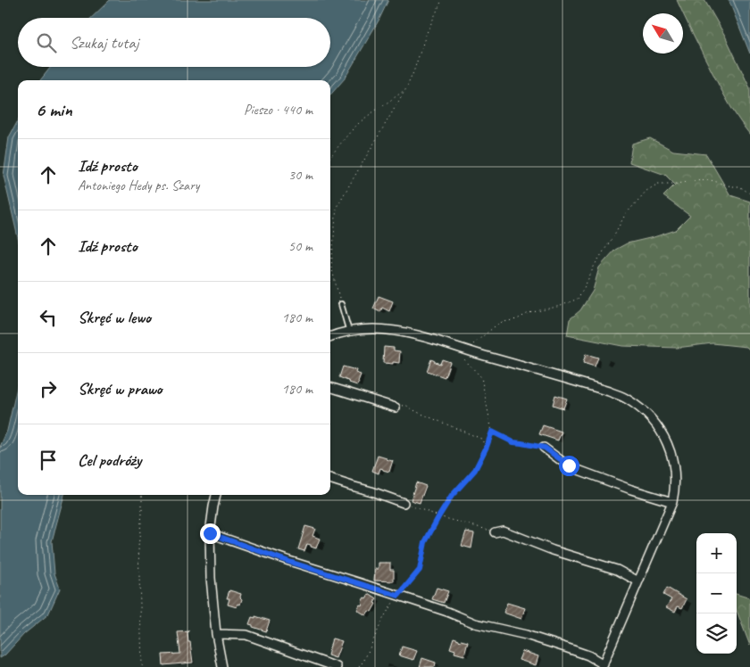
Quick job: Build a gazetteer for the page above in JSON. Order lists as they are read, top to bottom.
{
  "north": "top left",
  "page": {
    "search": "Szukaj tutaj",
    "heading": ["6 min", "Pieszo · 440 m"],
    "list": [
      ["Idź prosto", "Antoniego Hedy ps. Szary", "30 m"],
      ["Idź prosto", "50 m"],
      ["Skręć w lewo", "180 m"],
      ["Skręć w prawo", "180 m"],
      "Cel podróży"
    ],
    "map_buttons": ["+", "−"]
  }
}
